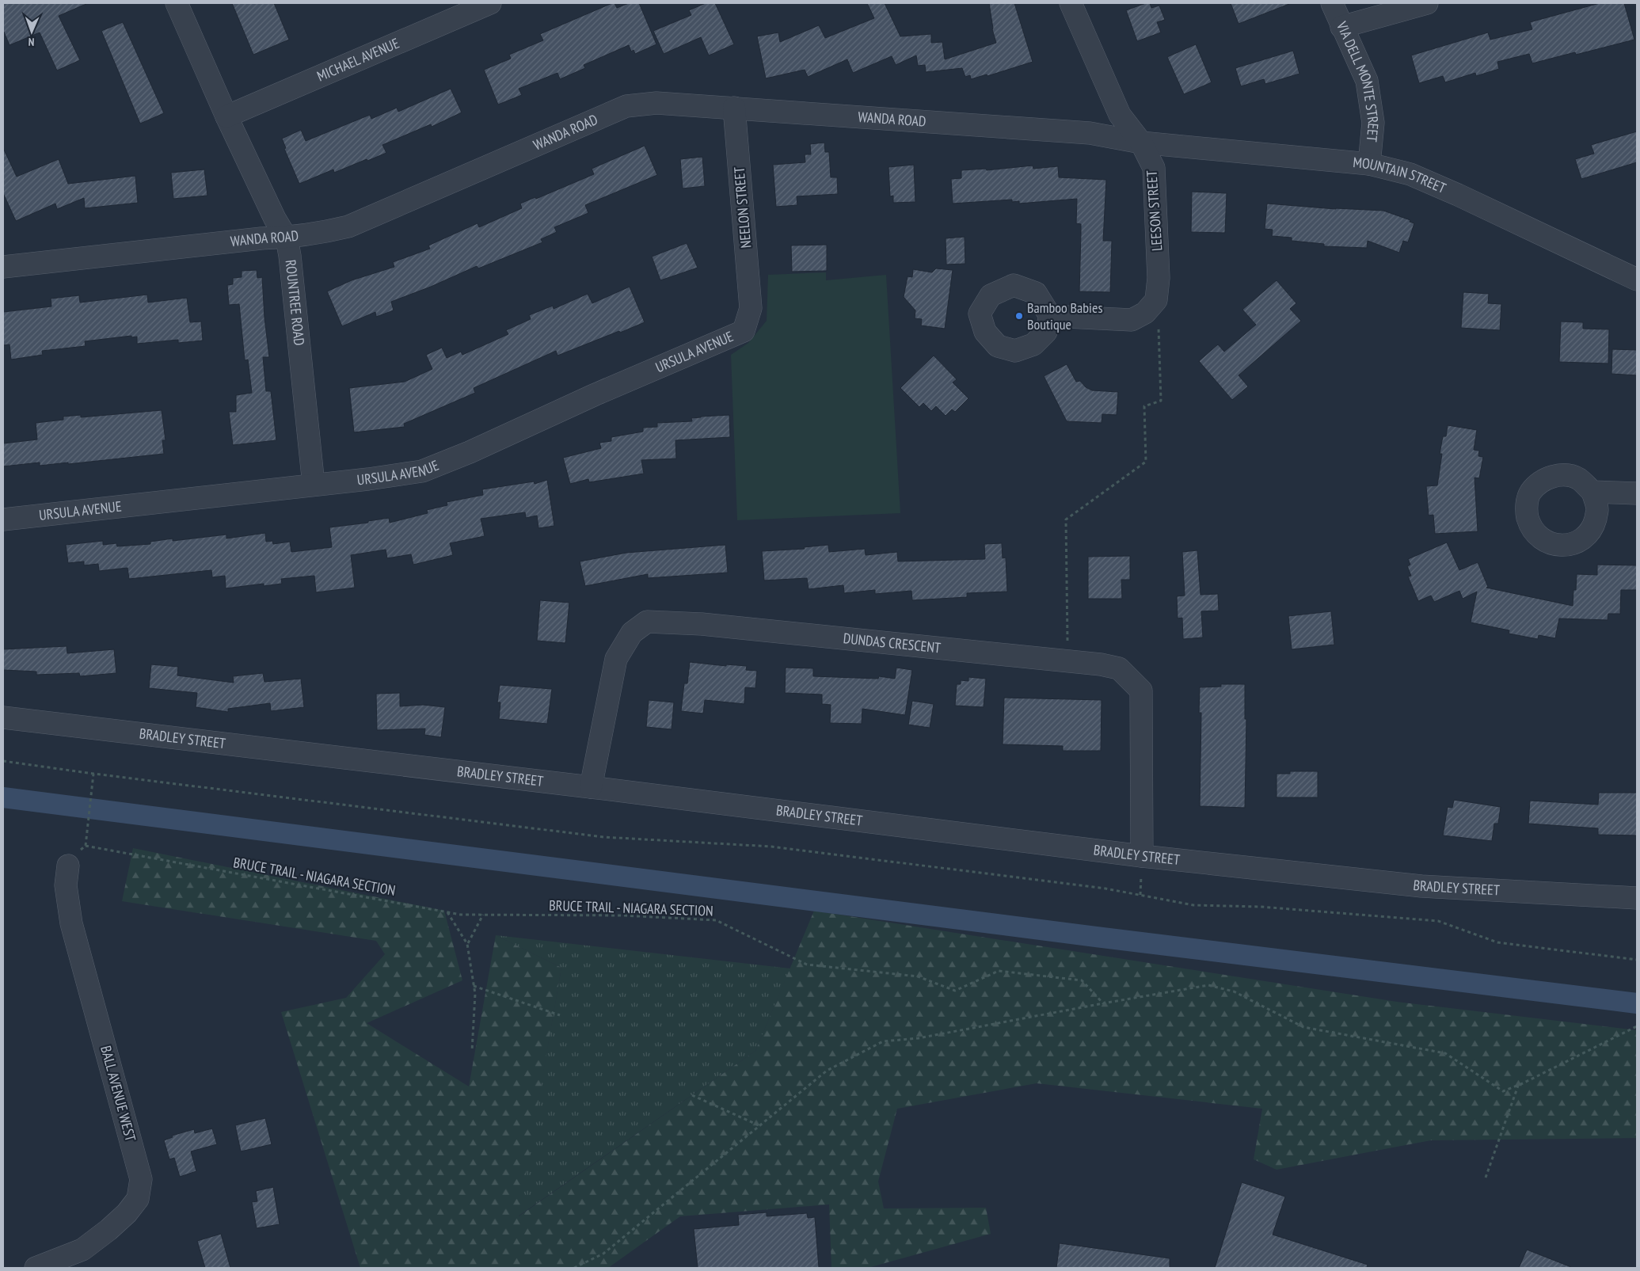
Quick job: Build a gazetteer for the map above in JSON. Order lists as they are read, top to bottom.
{
  "streets": {
    "street": [
      "MICHAEL AVENUE",
      "VIA DELL MONTE STREET",
      "WANDA ROAD",
      "MOUNTAIN STREET",
      "NEELON STREET",
      "LEESON STREET",
      "ROUNTREE ROAD",
      "URSULA AVENUE",
      "DUNDAS CRESCENT",
      "BRADLEY STREET",
      "BALL AVENUE WEST"
    ],
    "path": ["BRUCE TRAIL - NIAGARA SECTION"]
  },
  "crossings": [
    ["MICHAEL AVENUE", "ROUNTREE ROAD"],
    ["VIA DELL MONTE STREET", "MOUNTAIN STREET"],
    ["WANDA ROAD", "MOUNTAIN STREET"],
    ["WANDA ROAD", "NEELON STREET"],
    ["WANDA ROAD", "LEESON STREET"],
    ["WANDA ROAD", "ROUNTREE ROAD"],
    ["MOUNTAIN STREET", "LEESON STREET"],
    ["NEELON STREET", "URSULA AVENUE"],
    ["ROUNTREE ROAD", "URSULA AVENUE"],
    ["DUNDAS CRESCENT", "BRADLEY STREET"]
  ],
  "places": ["Bamboo Babies Boutique"],
  "north": "bottom"
}
